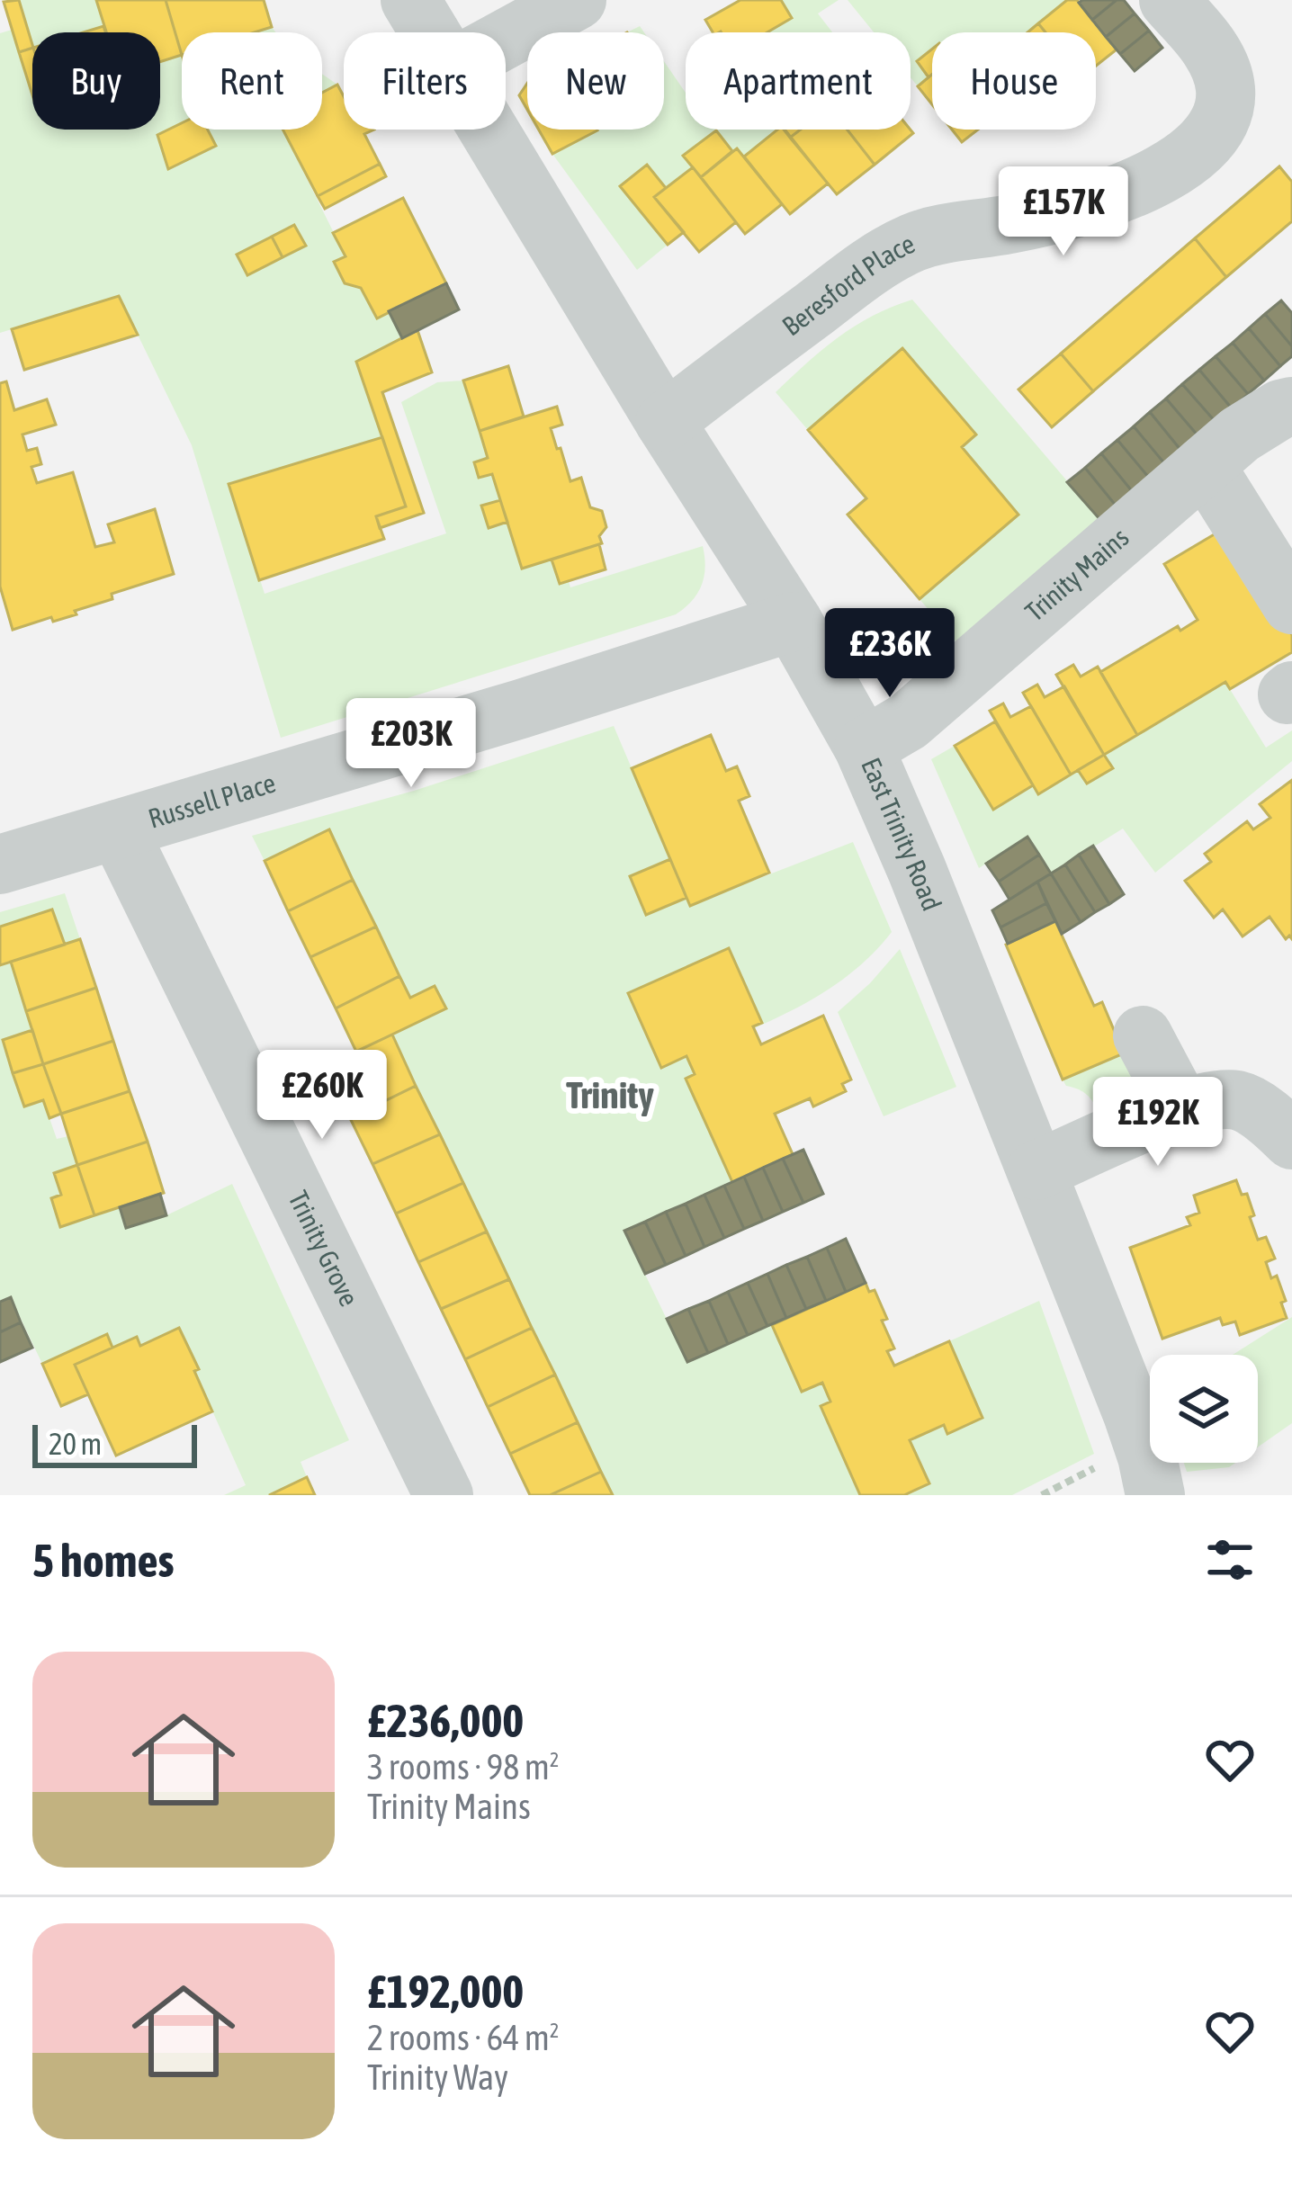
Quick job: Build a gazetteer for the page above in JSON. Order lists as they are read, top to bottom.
{
  "streets": {
    "street": [
      "Beresford Place",
      "Trinity Mains",
      "Russell Place",
      "East Trinity Road",
      "Trinity Grove"
    ]
  },
  "crossings": [
    ["Beresford Place", "East Trinity Road"],
    ["Trinity Mains", "East Trinity Road"],
    ["Russell Place", "East Trinity Road"],
    ["Russell Place", "Trinity Grove"]
  ],
  "districts": ["Trinity"],
  "scale_bar": "20 m",
  "page": {
    "chip": [
      "Buy",
      "Rent",
      "Filters",
      "New",
      "Apartment",
      "House"
    ],
    "price": [
      "£157K",
      "£236K",
      "£203K",
      "£260K",
      "£192K"
    ],
    "scale": "20 m",
    "heading": "5 homes",
    "list": [
      {
        "name": "£236,000",
        "note": "3 rooms · 98 m² · Trinity Mains"
      },
      {
        "name": "£192,000",
        "note": "2 rooms · 64 m² · Trinity Way"
      }
    ]
  }
}
